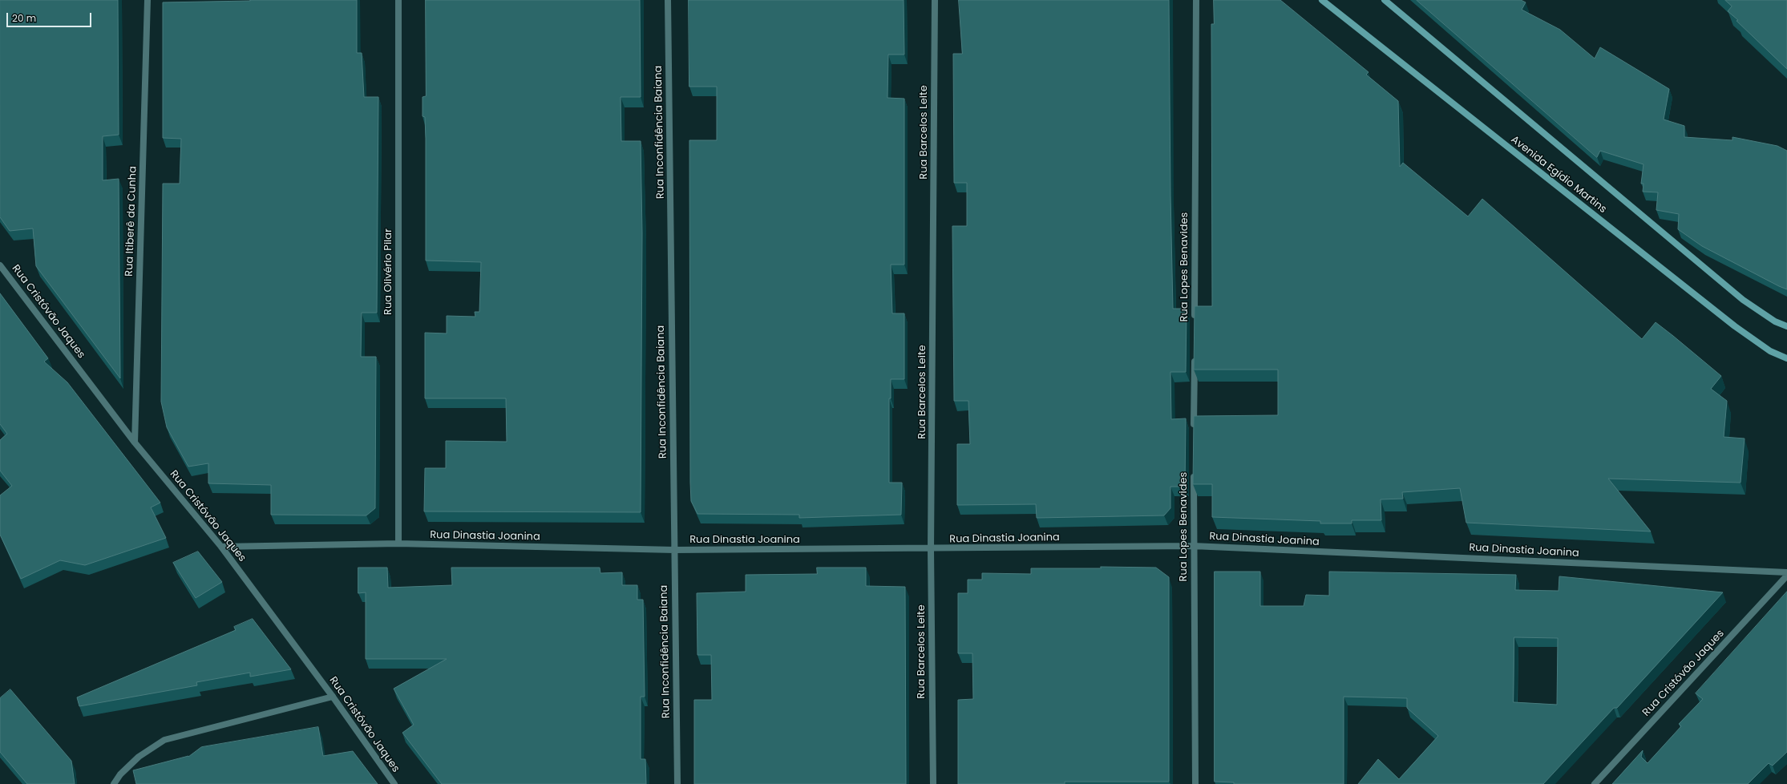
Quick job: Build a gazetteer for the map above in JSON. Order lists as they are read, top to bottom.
{
  "streets": {
    "main road": ["Avenida Egídio Martins"],
    "street": [
      "Rua Inconfidência Baiana",
      "Rua Barcelos Leite",
      "Rua Itiberê da Cunha",
      "Rua Lopes Benavides",
      "Rua Olivério Pilar",
      "Rua Cristóvão Jaques",
      "Rua Dinastia Joanina"
    ]
  },
  "crossings": [
    ["Rua Inconfidência Baiana", "Rua Dinastia Joanina"],
    ["Rua Barcelos Leite", "Rua Dinastia Joanina"],
    ["Rua Itiberê da Cunha", "Rua Cristóvão Jaques"],
    ["Rua Lopes Benavides", "Rua Dinastia Joanina"],
    ["Rua Olivério Pilar", "Rua Dinastia Joanina"],
    ["Rua Cristóvão Jaques", "Rua Dinastia Joanina"]
  ],
  "scale_bar": "20 m"
}
